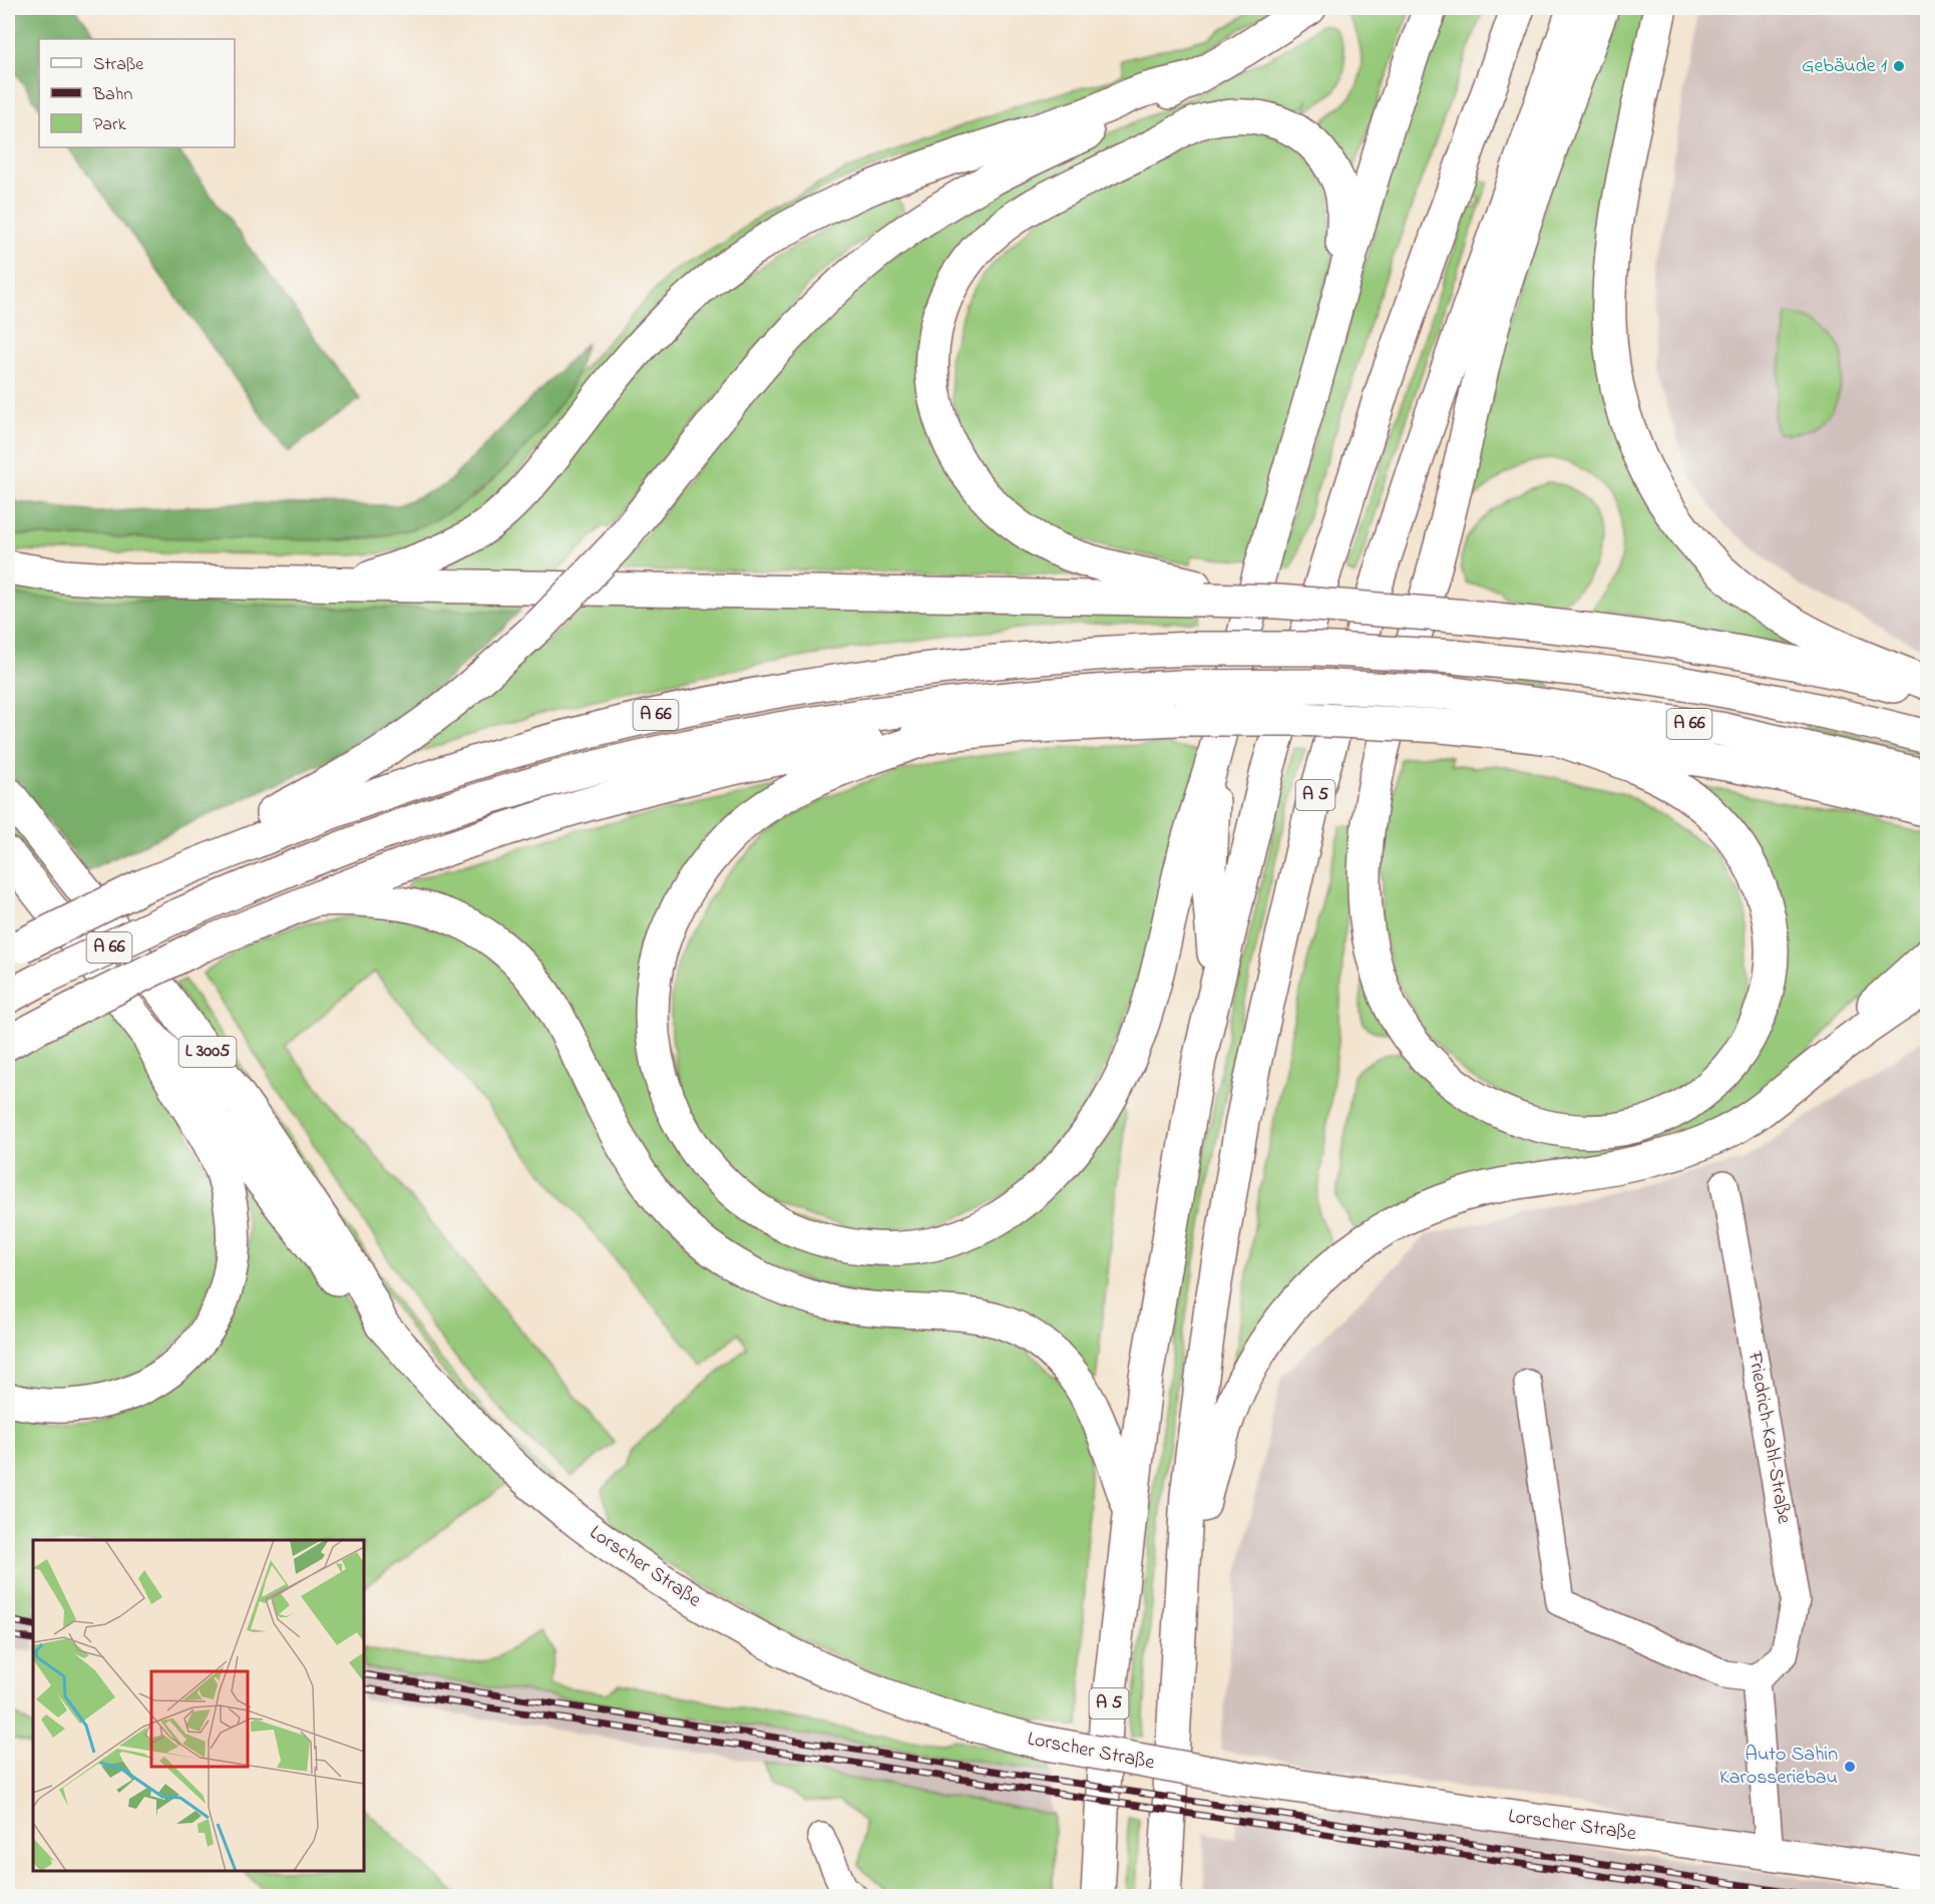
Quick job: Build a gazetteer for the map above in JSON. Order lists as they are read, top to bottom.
{
  "streets": {
    "main road": [
      "A 66",
      "A 5",
      "L 3005",
      "Lorscher Straße"
    ],
    "street": ["Friedrich-Kahl-Straße"]
  },
  "crossings": [
    ["L 3005", "Lorscher Straße"]
  ],
  "places": ["Gebäude 1", "Auto Sahin Karosseriebau"],
  "legend": ["Straße", "Bahn", "Park"]
}
